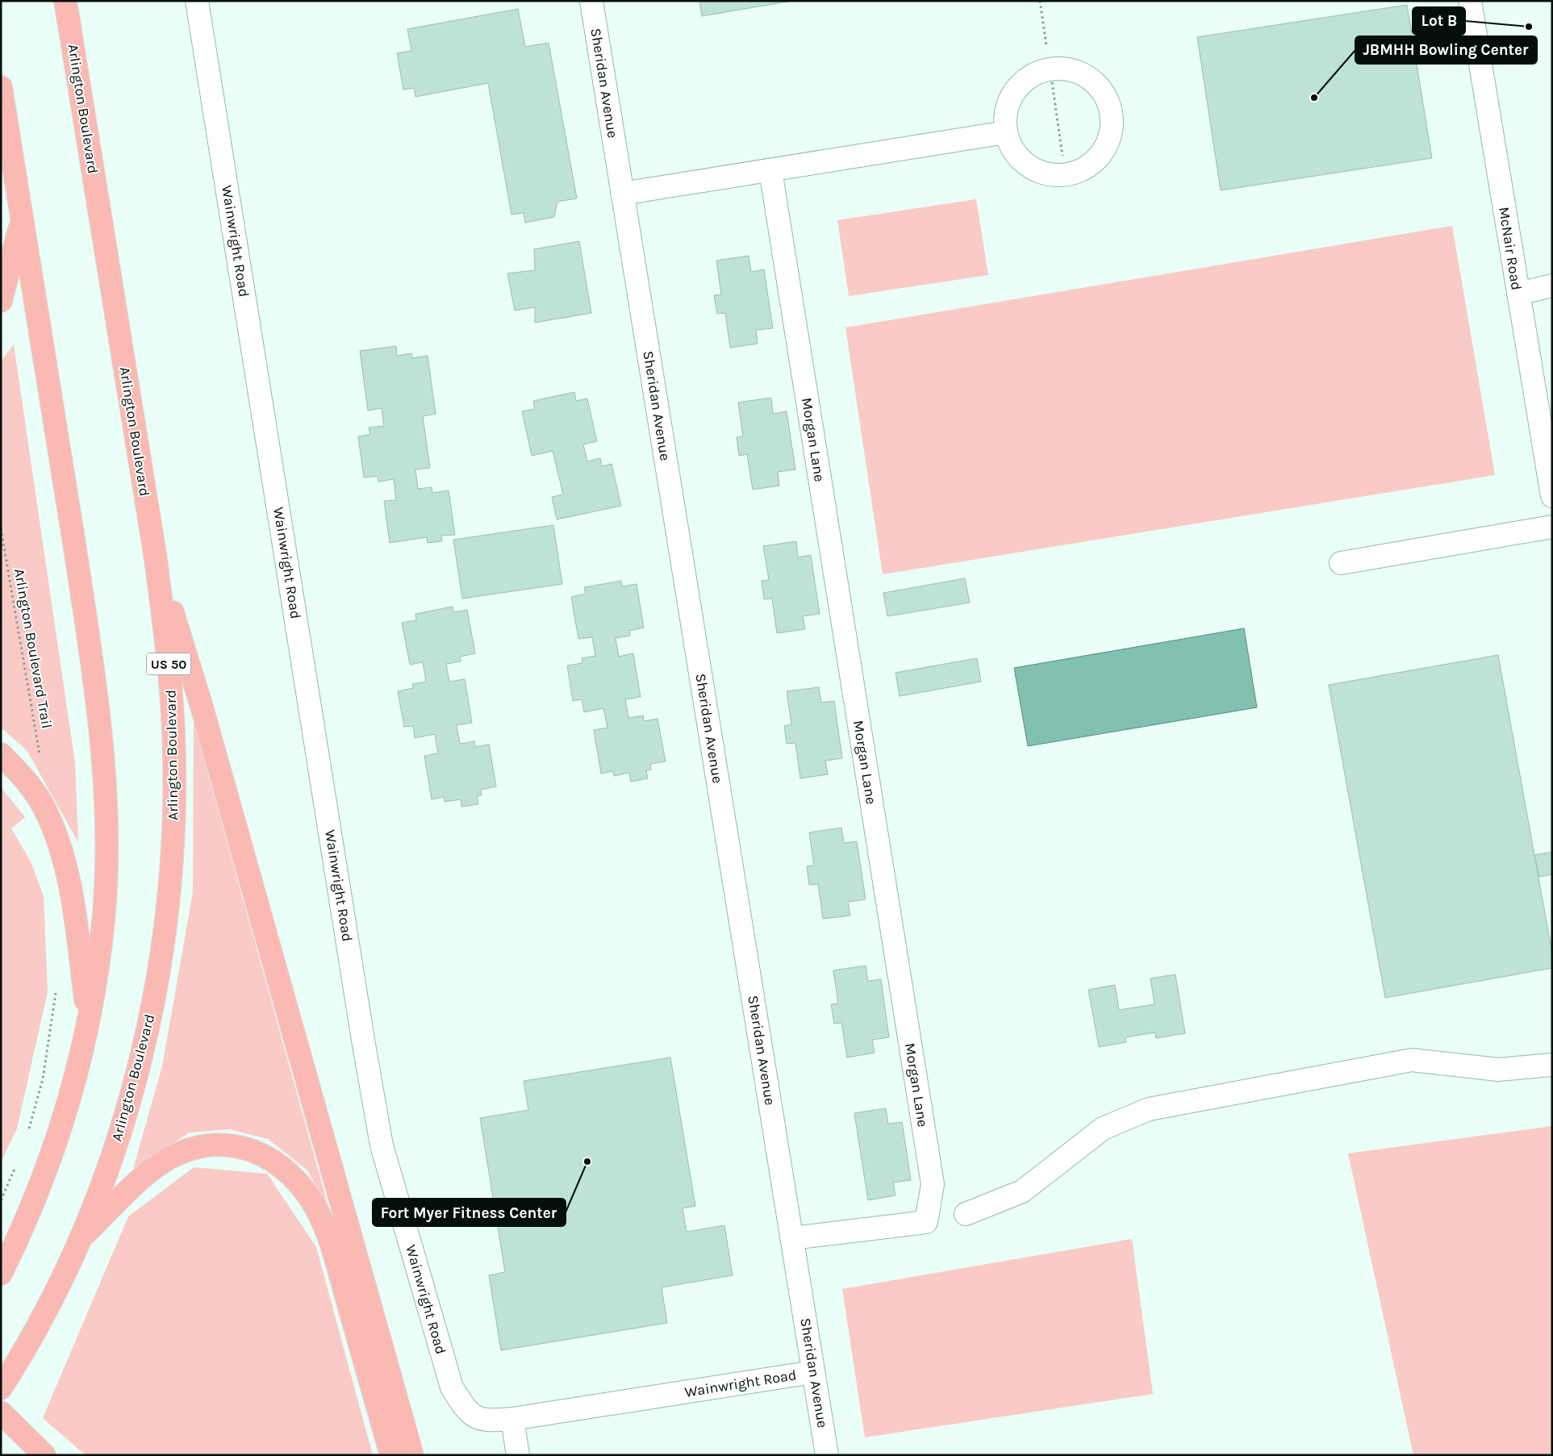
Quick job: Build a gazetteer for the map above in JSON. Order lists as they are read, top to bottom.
{
  "streets": {
    "highway": ["Arlington Boulevard", "US 50"],
    "street": [
      "Sheridan Avenue",
      "Wainwright Road",
      "McNair Road",
      "Morgan Lane"
    ],
    "path": ["Arlington Boulevard Trail"]
  },
  "crossings": [
    ["Sheridan Avenue", "Wainwright Road"],
    ["Sheridan Avenue", "Morgan Lane"]
  ],
  "places": ["Lot B", "JBMHH Bowling Center", "Fort Myer Fitness Center"]
}
